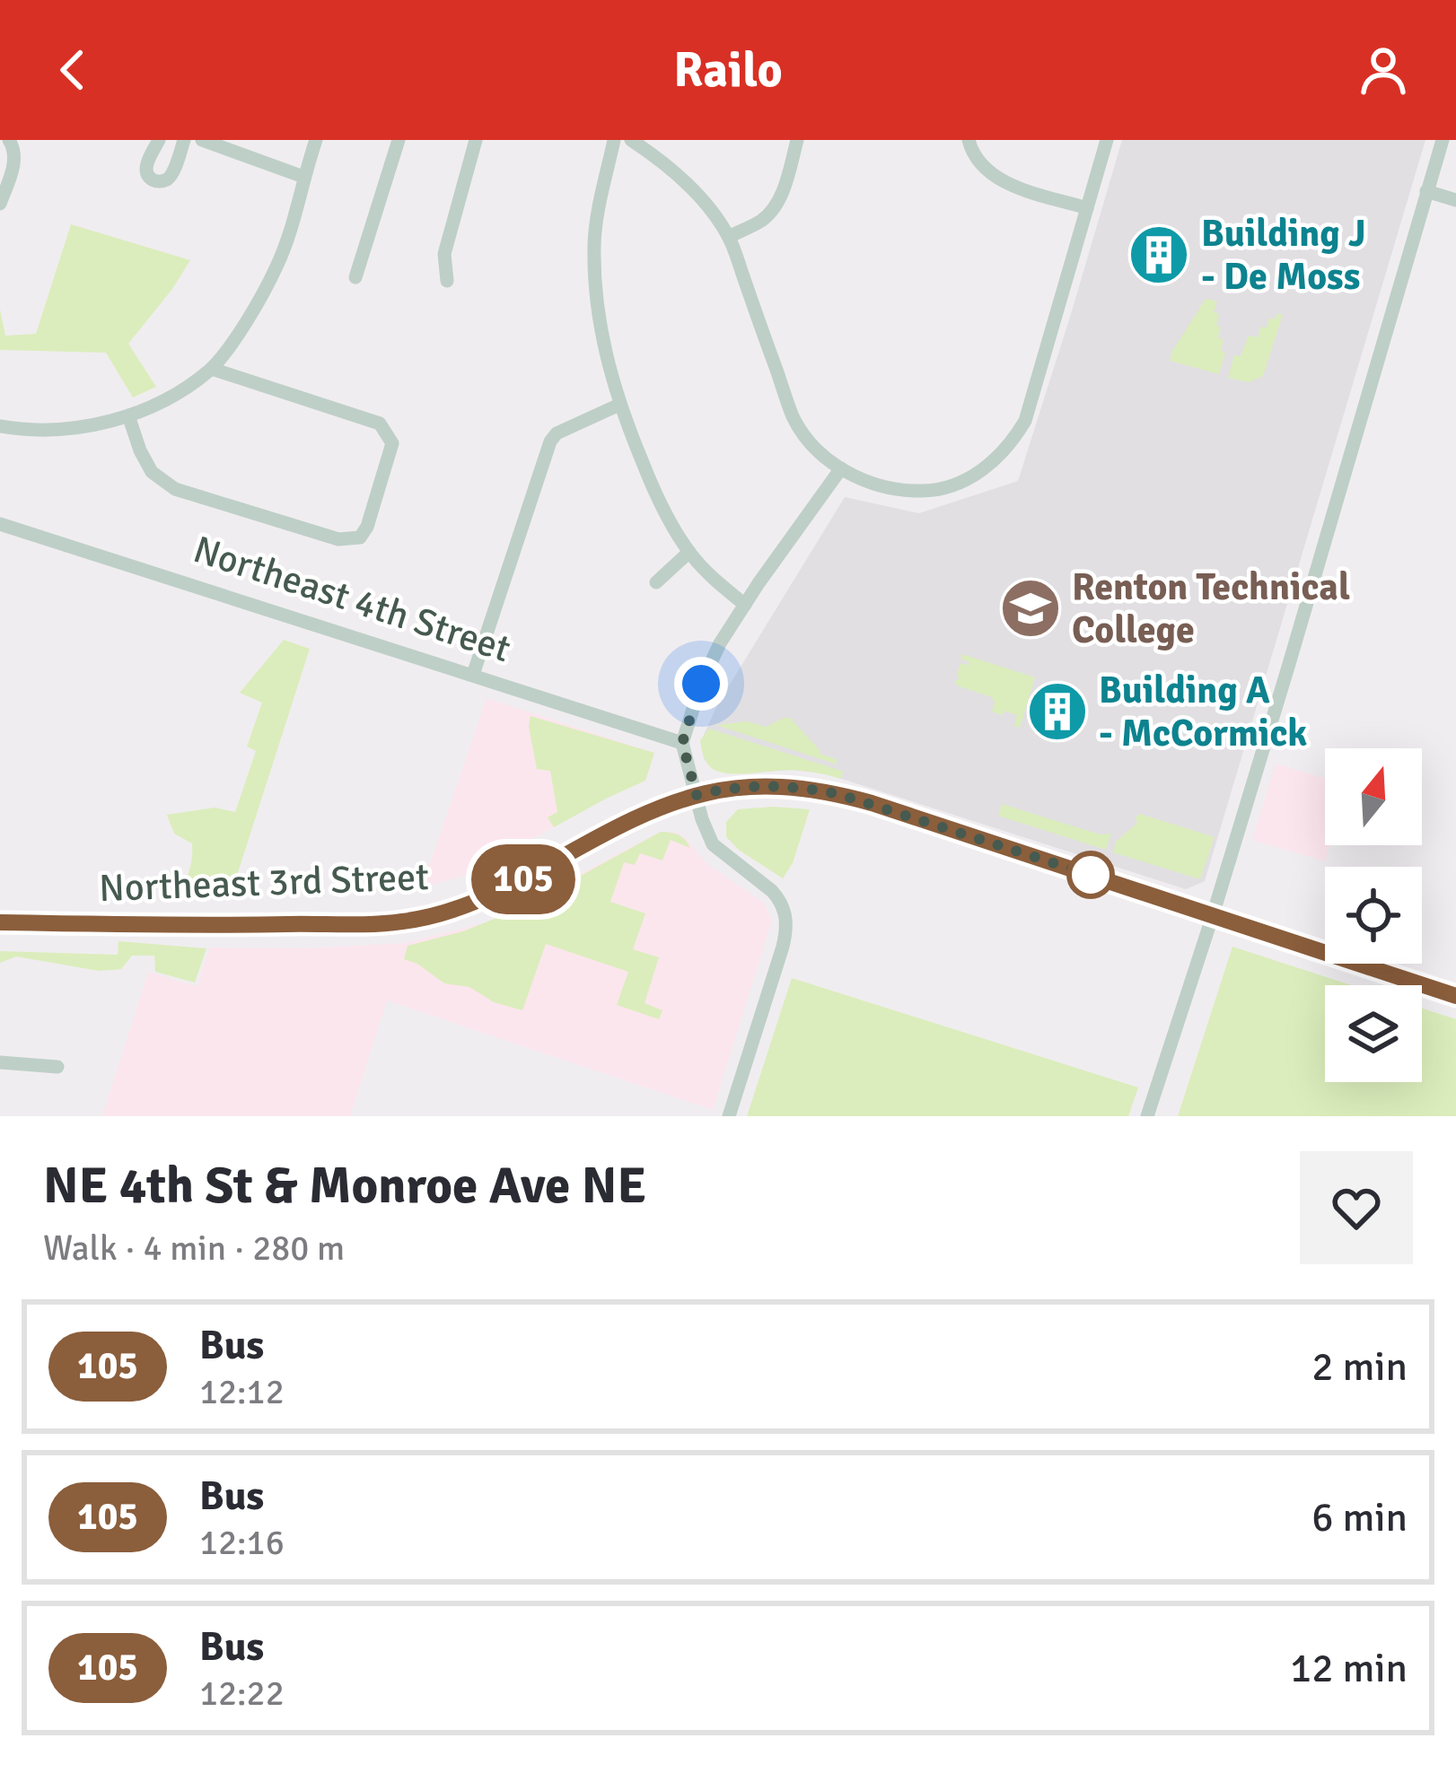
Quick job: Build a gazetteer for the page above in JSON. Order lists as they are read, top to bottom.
{
  "streets": {
    "main road": ["Northeast 3rd Street"],
    "street": ["Northeast 4th Street"]
  },
  "places": {
    "building": ["Building J - De Moss", "Building A - McCormick"],
    "school or university": ["Renton Technical College"]
  },
  "lines": ["bus line 105"],
  "north": "top",
  "page": {
    "header": "Railo",
    "on_map": "105",
    "heading": ["NE 4th St & Monroe Ave NE", "Walk · 4 min · 280 m"],
    "list": [
      {
        "mark": "105",
        "name": "Bus",
        "note": "12:12",
        "value": "2 min"
      },
      {
        "mark": "105",
        "name": "Bus",
        "note": "12:16",
        "value": "6 min"
      },
      {
        "mark": "105",
        "name": "Bus",
        "note": "12:22",
        "value": "12 min"
      }
    ]
  }
}
